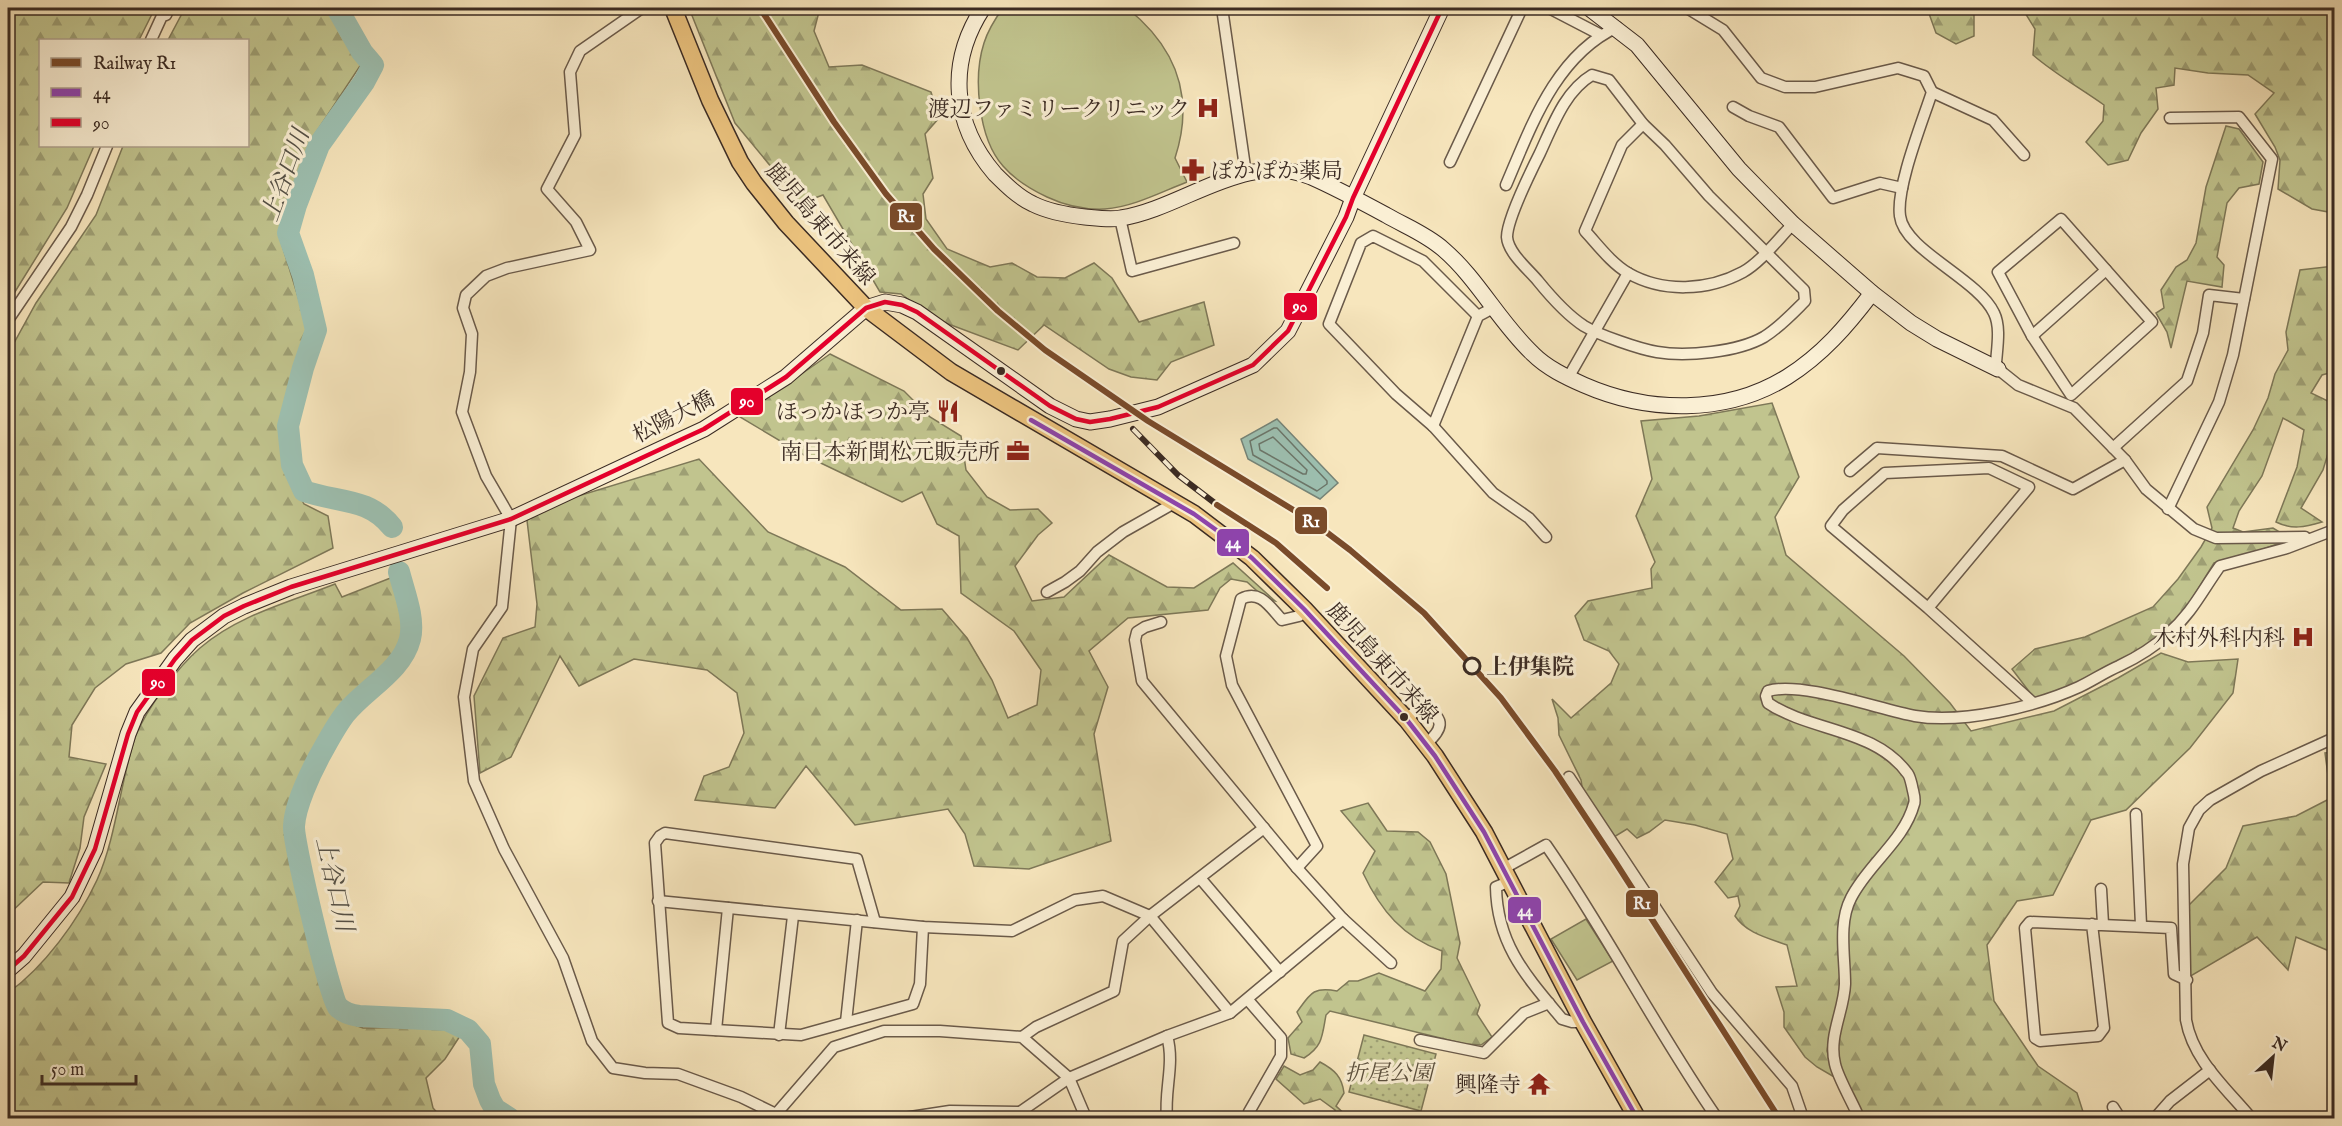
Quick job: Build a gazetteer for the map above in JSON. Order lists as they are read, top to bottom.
{
  "streets": {
    "main road": ["鹿児島東市来線"],
    "street": ["松陽大橋"]
  },
  "crossings": [
    ["鹿児島東市来線", "松陽大橋"]
  ],
  "water": ["上谷口川"],
  "parks": ["折尾公園"],
  "places": {
    "hospital": ["渡辺ファミリークリニック", "木村外科内科"],
    "pharmacy": ["ぽかぽか薬局"],
    "restaurant": ["ほっかほっか亭"],
    "office": ["南日本新聞松元販売所"],
    "other": ["上伊集院"],
    "temple": ["興隆寺"]
  },
  "lines": ["rail line R1", "transit line 90", "transit line 44"],
  "legend": ["Railway R1", "44", "90"],
  "scale_bar": "50 m",
  "north": "top right"
}
